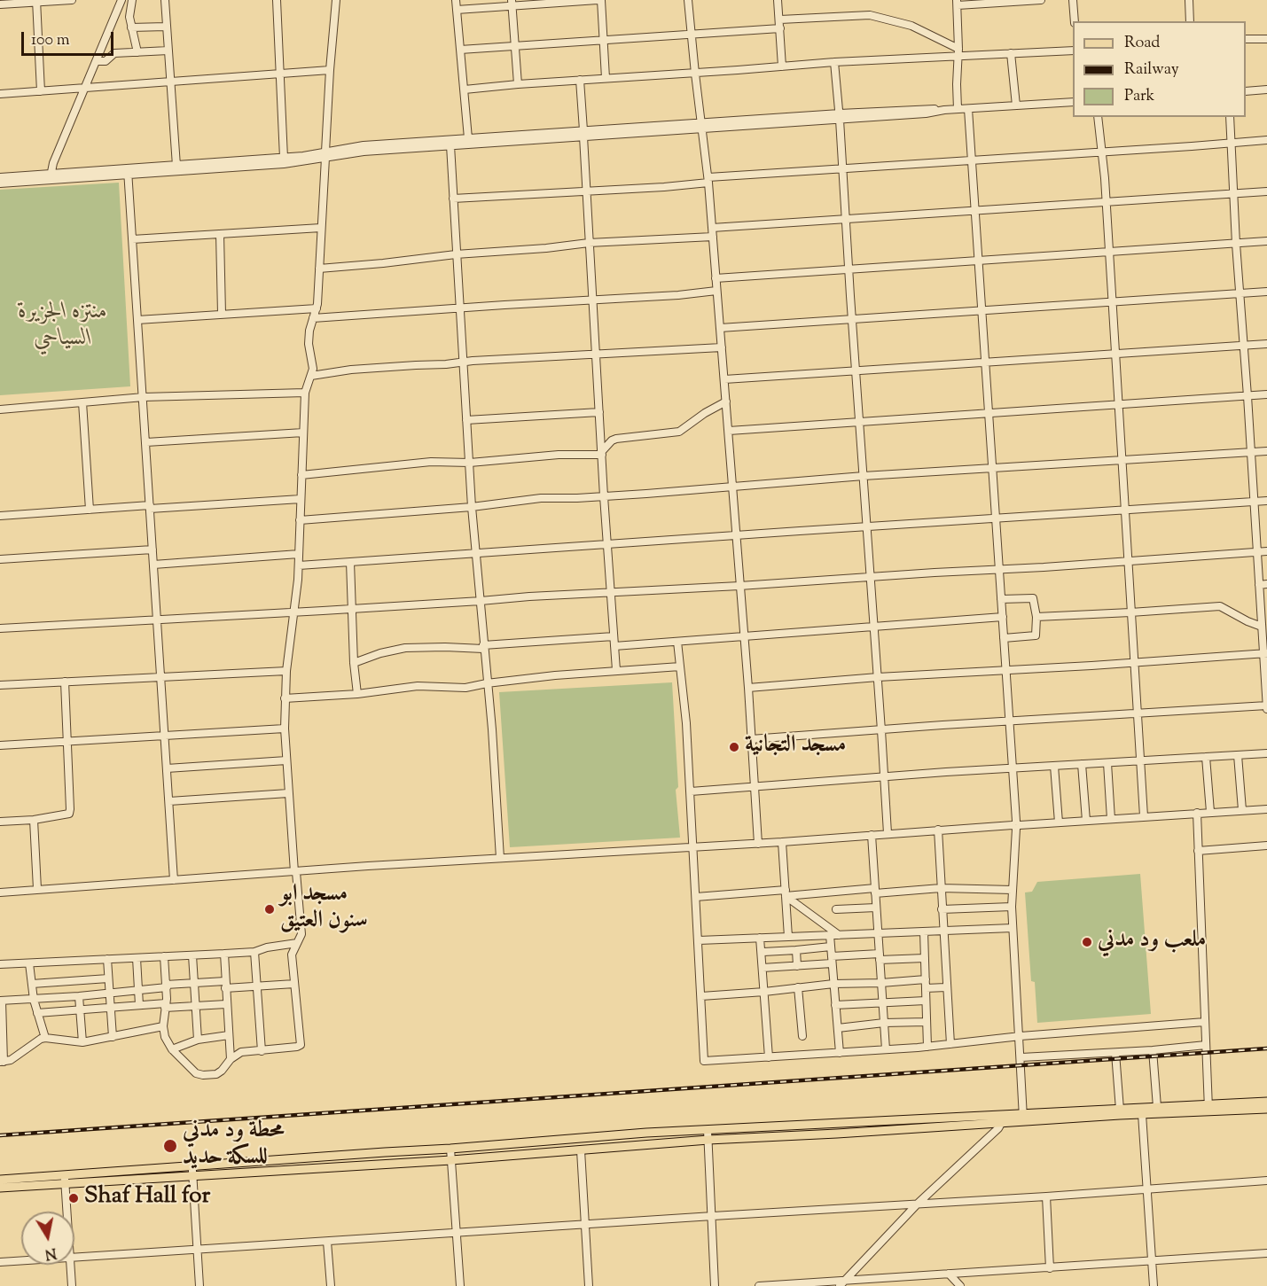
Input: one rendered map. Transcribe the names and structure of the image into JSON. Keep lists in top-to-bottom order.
{
  "parks": ["منتزه الجزيرة السياحي"],
  "places": [
    "مسجد التجانية",
    "مسجد ابو سنون العتيق",
    "ملعب ود مدني",
    "محطة ود مدني للسكة حديد",
    "Shaf Hall for"
  ],
  "legend": ["Road", "Railway", "Park"],
  "scale_bar": "100 m",
  "north": "bottom"
}
